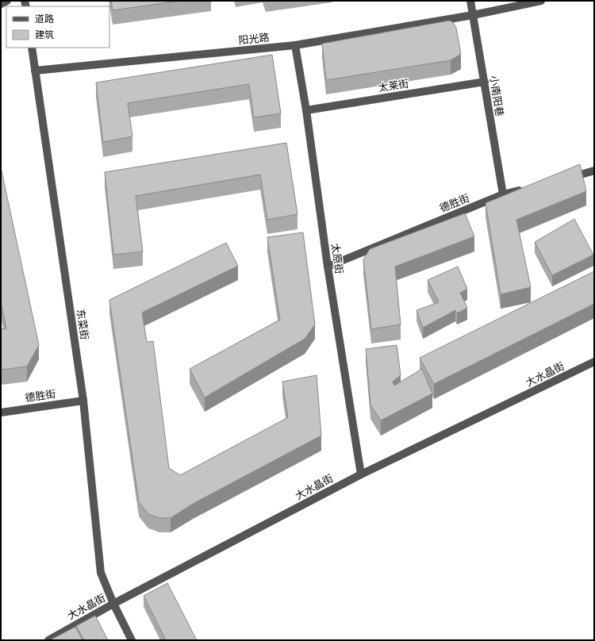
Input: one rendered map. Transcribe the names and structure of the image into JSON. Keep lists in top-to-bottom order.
{
  "streets": {
    "street": [
      "阳光路",
      "太莱街",
      "小南阳巷",
      "德胜街",
      "太原街",
      "东菜街",
      "大水晶街"
    ]
  },
  "crossings": [
    ["阳光路", "小南阳巷"],
    ["阳光路", "太原街"],
    ["阳光路", "东菜街"],
    ["太莱街", "小南阳巷"],
    ["太莱街", "太原街"],
    ["小南阳巷", "德胜街"],
    ["德胜街", "太原街"],
    ["德胜街", "东菜街"],
    ["太原街", "大水晶街"],
    ["东菜街", "大水晶街"]
  ],
  "legend": ["道路", "建筑"]
}
